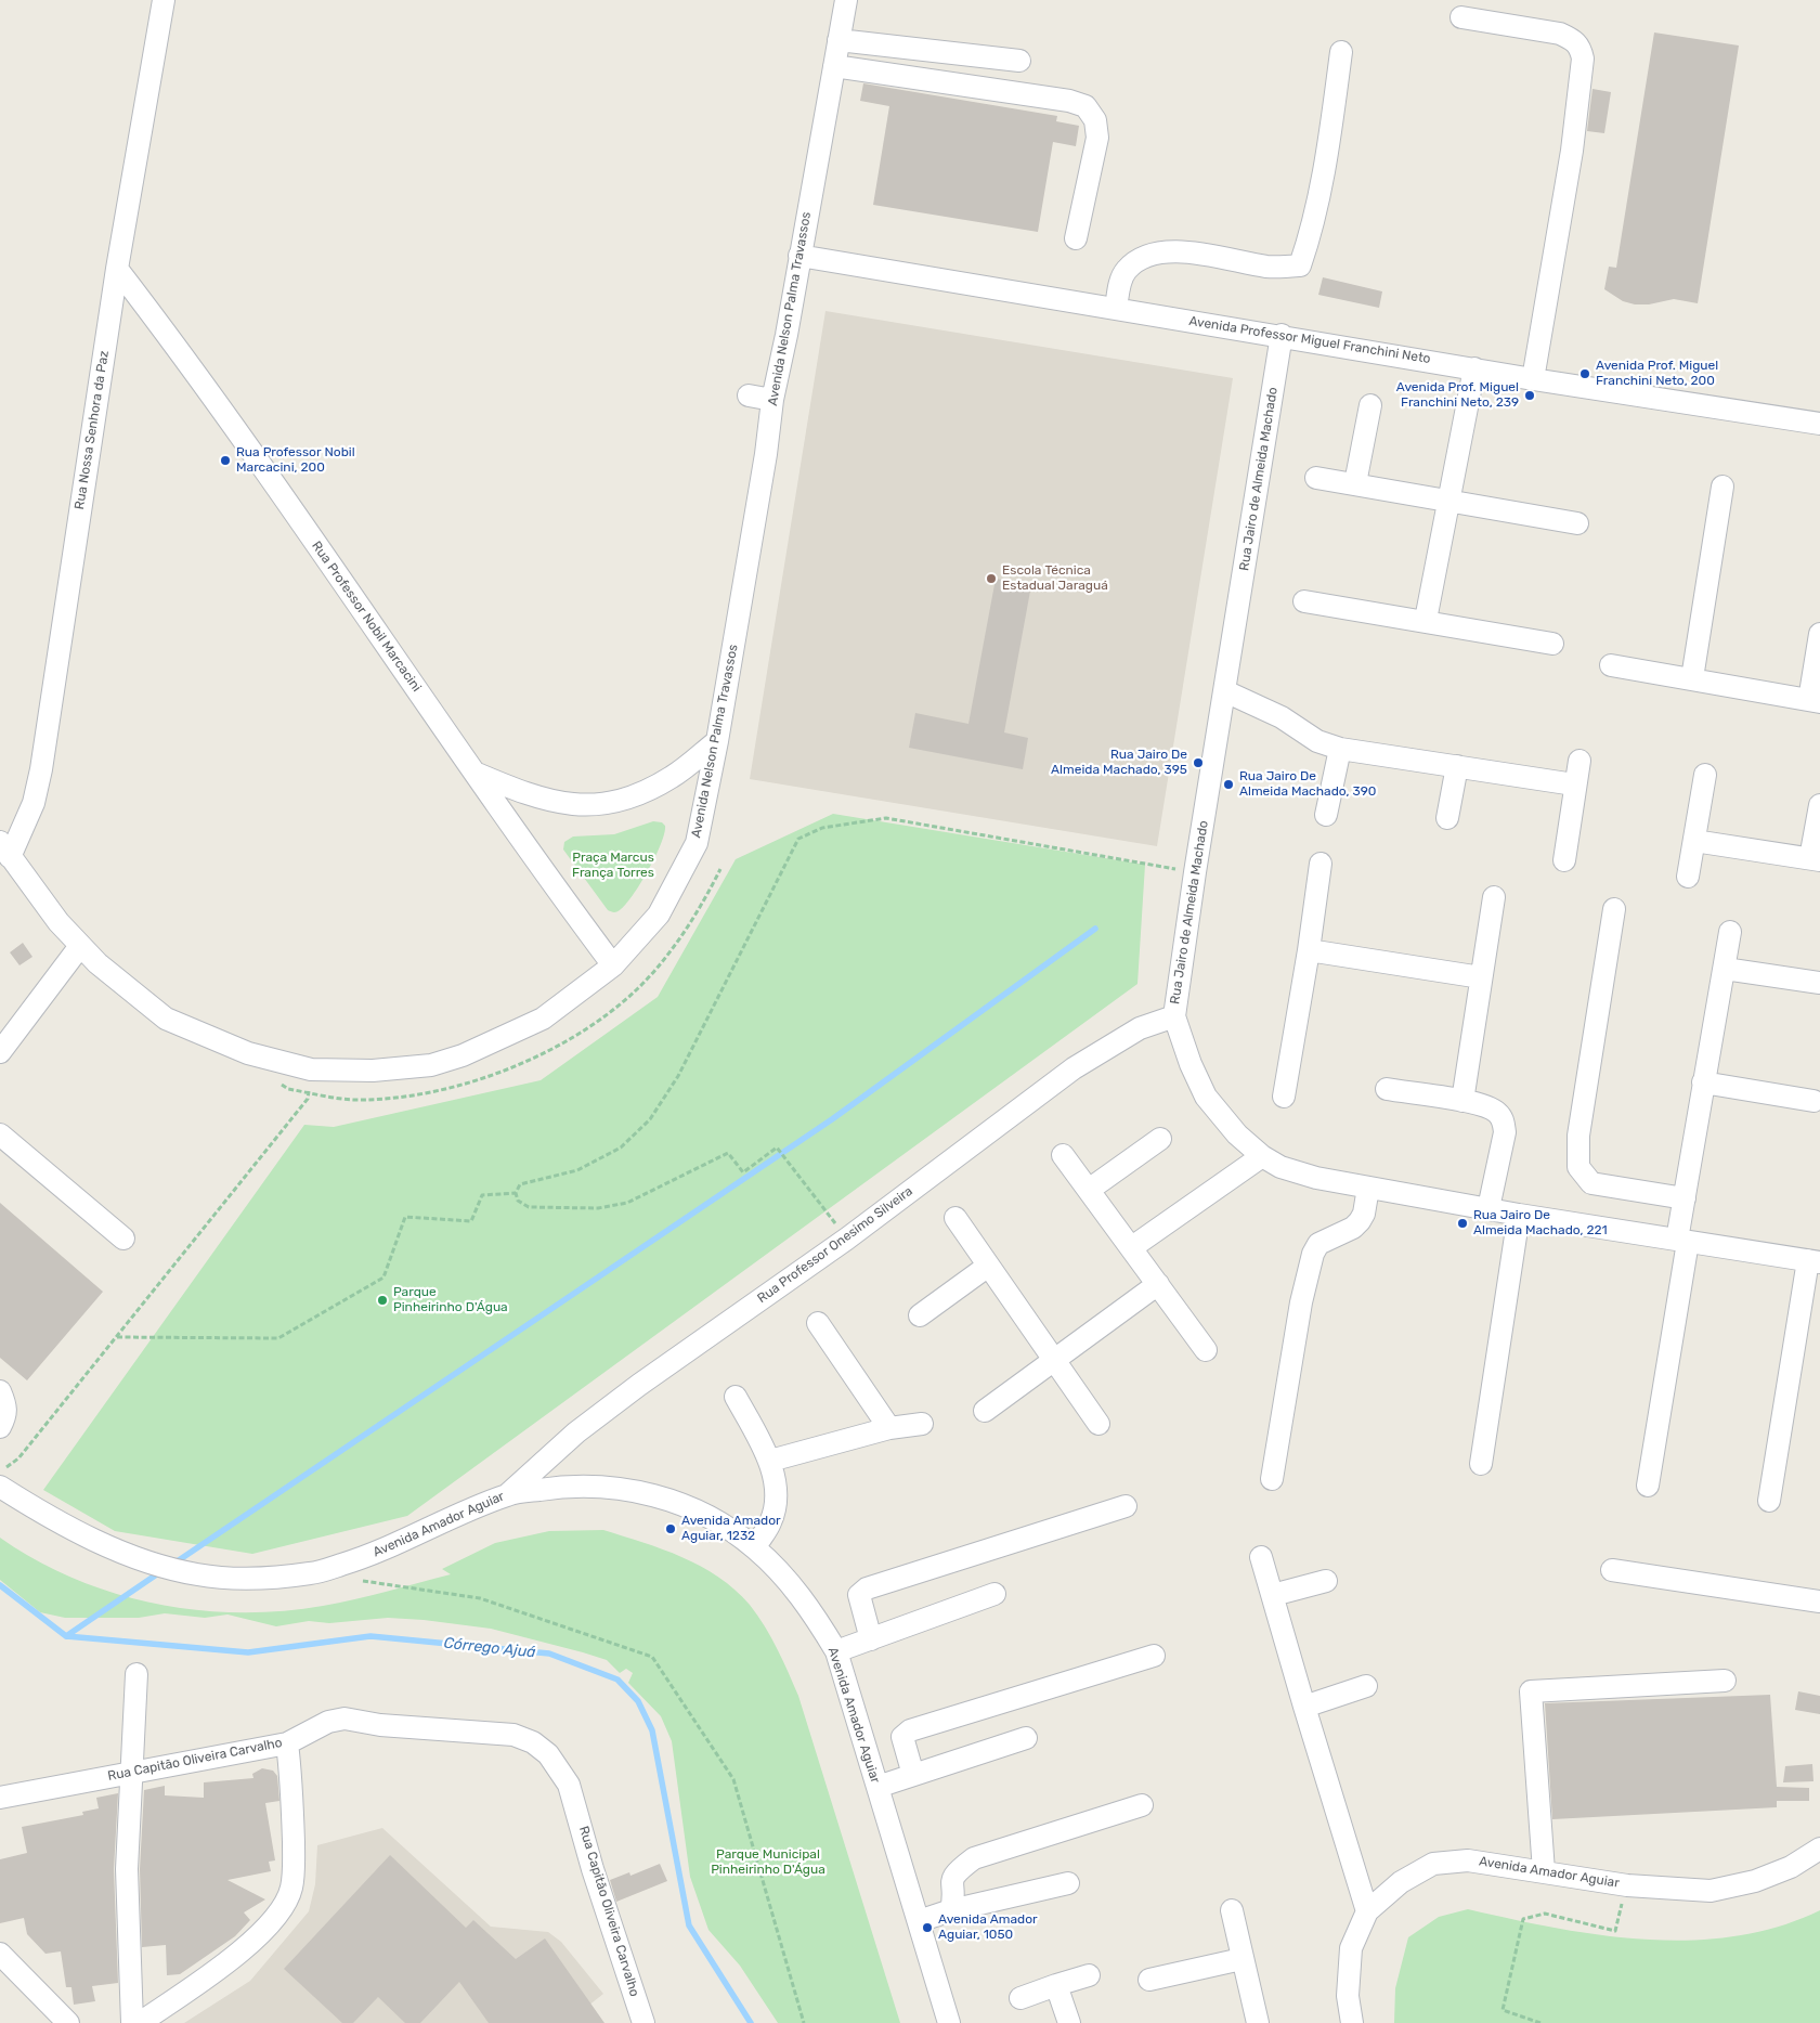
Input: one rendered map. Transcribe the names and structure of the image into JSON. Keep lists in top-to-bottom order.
{
  "streets": {
    "street": [
      "Avenida Nelson Palma Travassos",
      "Avenida Professor Miguel Franchini Neto",
      "Rua Nossa Senhora da Paz",
      "Rua Jairo de Almeida Machado",
      "Rua Professor Nobil Marcacini",
      "Rua Professor Onesimo Silveira",
      "Avenida Amador Aguiar",
      "Rua Capitão Oliveira Carvalho"
    ]
  },
  "crossings": [
    ["Avenida Nelson Palma Travassos", "Avenida Professor Miguel Franchini Neto"],
    ["Avenida Nelson Palma Travassos", "Rua Nossa Senhora da Paz"],
    ["Avenida Nelson Palma Travassos", "Rua Professor Nobil Marcacini"],
    ["Avenida Professor Miguel Franchini Neto", "Rua Jairo de Almeida Machado"],
    ["Rua Nossa Senhora da Paz", "Rua Professor Nobil Marcacini"],
    ["Rua Jairo de Almeida Machado", "Rua Professor Onesimo Silveira"],
    ["Rua Professor Onesimo Silveira", "Avenida Amador Aguiar"]
  ],
  "water": ["Córrego Ajuá"],
  "parks": ["Praça Marcus França Torres", "Parque Municipal Pinheirinho D'Água"],
  "places": [
    "Avenida Prof. Miguel Franchini Neto, 200",
    "Avenida Prof. Miguel Franchini Neto, 239",
    "Rua Professor Nobil Marcacini, 200",
    "Escola Técnica Estadual Jaraguá",
    "Rua Jairo De Almeida Machado, 395",
    "Rua Jairo De Almeida Machado, 390",
    "Rua Jairo De Almeida Machado, 221",
    "Parque Pinheirinho D'Água",
    "Avenida Amador Aguiar, 1232",
    "Avenida Amador Aguiar, 1050"
  ]
}
